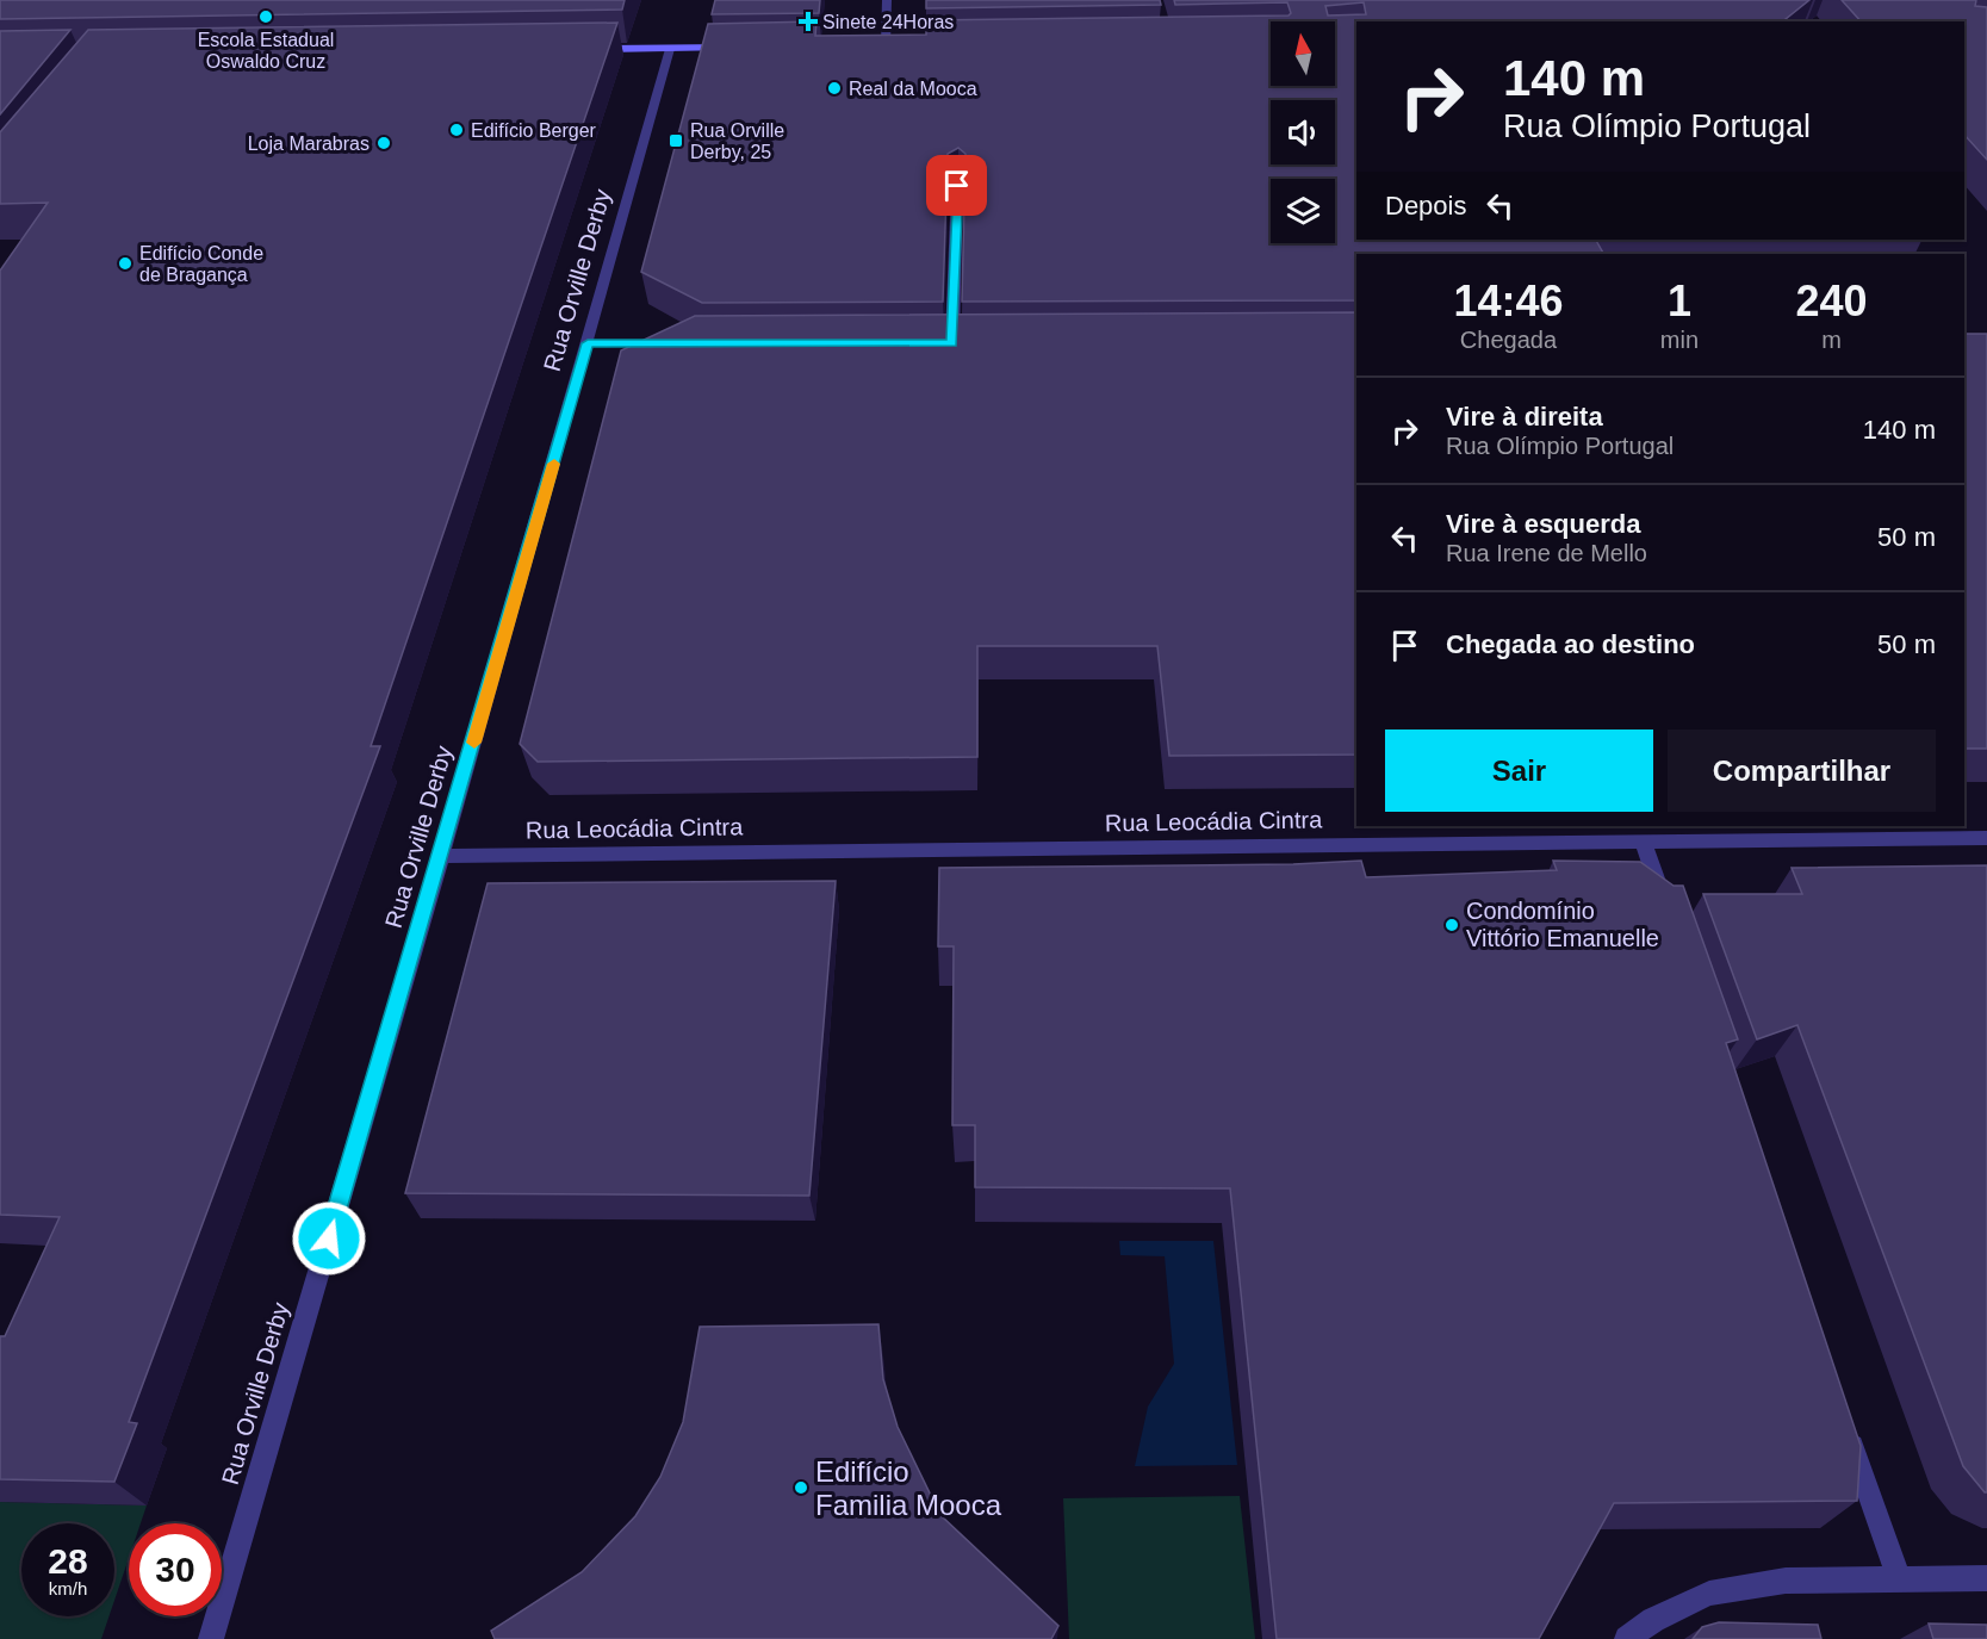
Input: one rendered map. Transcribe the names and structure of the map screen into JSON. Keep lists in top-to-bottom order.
{
  "streets": {
    "street": ["Rua Orville Derby", "Rua Leocádia Cintra"]
  },
  "crossings": [
    ["Rua Orville Derby", "Rua Leocádia Cintra"]
  ],
  "places": {
    "other": [
      "Escola Estadual Oswaldo Cruz",
      "Real da Mooca",
      "Edifício Berger",
      "Loja Marabras",
      "Edifício Conde de Bragança",
      "Condomínio Vittório Emanuelle",
      "Edifício Familia Mooca"
    ],
    "health": ["Sinete 24Horas"],
    "transit": ["Rua Orville Derby, 25"]
  },
  "north": "top",
  "page": {
    "turn": ["140 m", "Rua Olímpio Portugal"],
    "then": "Depois",
    "eta": [
      "14:46",
      "Chegada",
      "1",
      "min",
      "240",
      "m"
    ],
    "list": [
      {
        "name": "Vire à direita",
        "note": "Rua Olímpio Portugal",
        "value": "140 m"
      },
      {
        "name": "Vire à esquerda",
        "note": "Rua Irene de Mello",
        "value": "50 m"
      },
      {
        "name": "Chegada ao destino",
        "value": "50 m"
      }
    ],
    "buttons": ["Sair", "Compartilhar"],
    "speed": "28 km/h",
    "limit": "30"
  }
}
